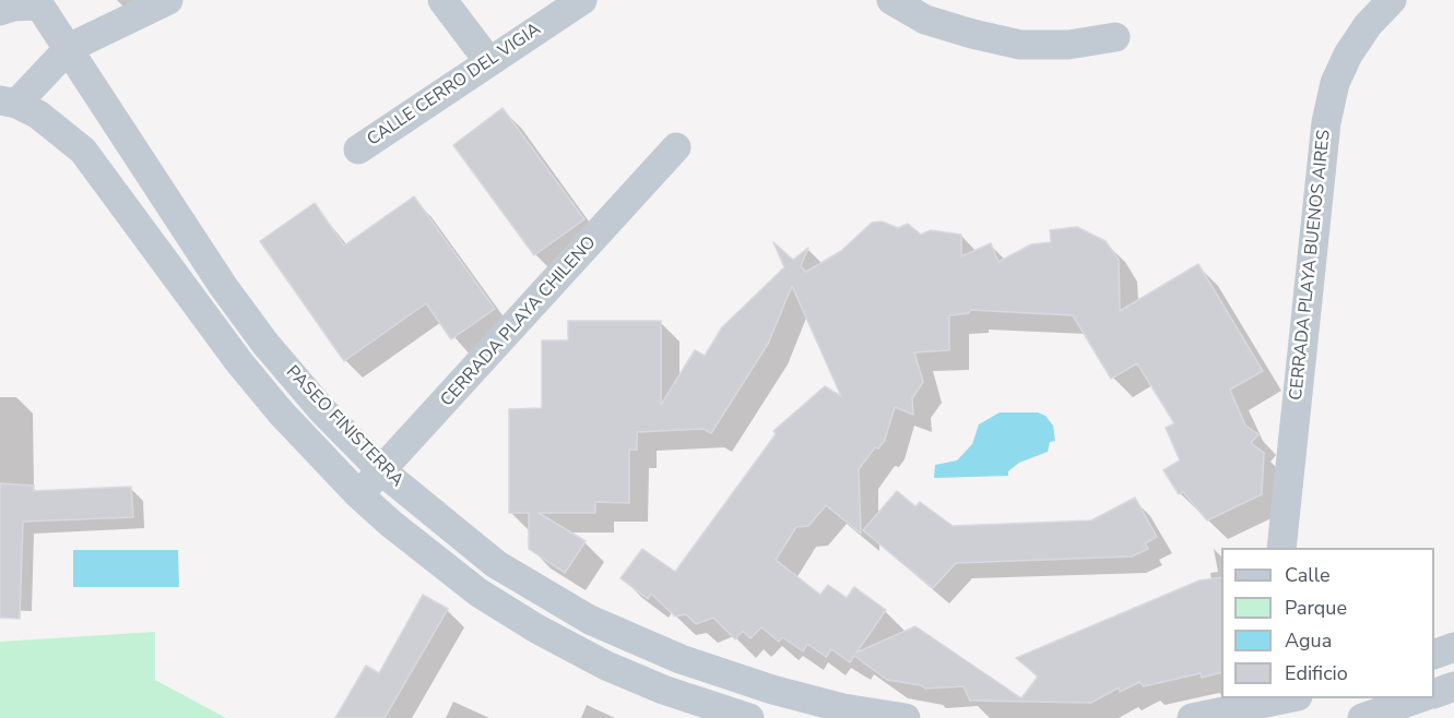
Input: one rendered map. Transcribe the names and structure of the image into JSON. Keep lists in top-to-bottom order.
{
  "streets": {
    "street": [
      "CALLE CERRO DEL VIGIA",
      "CERRADA PLAYA BUENOS AIRES",
      "CERRADA PLAYA CHILENO",
      "PASEO FINISTERRA"
    ]
  },
  "crossings": [
    ["CERRADA PLAYA CHILENO", "PASEO FINISTERRA"]
  ],
  "legend": [
    "Calle",
    "Parque",
    "Agua",
    "Edificio"
  ]
}
